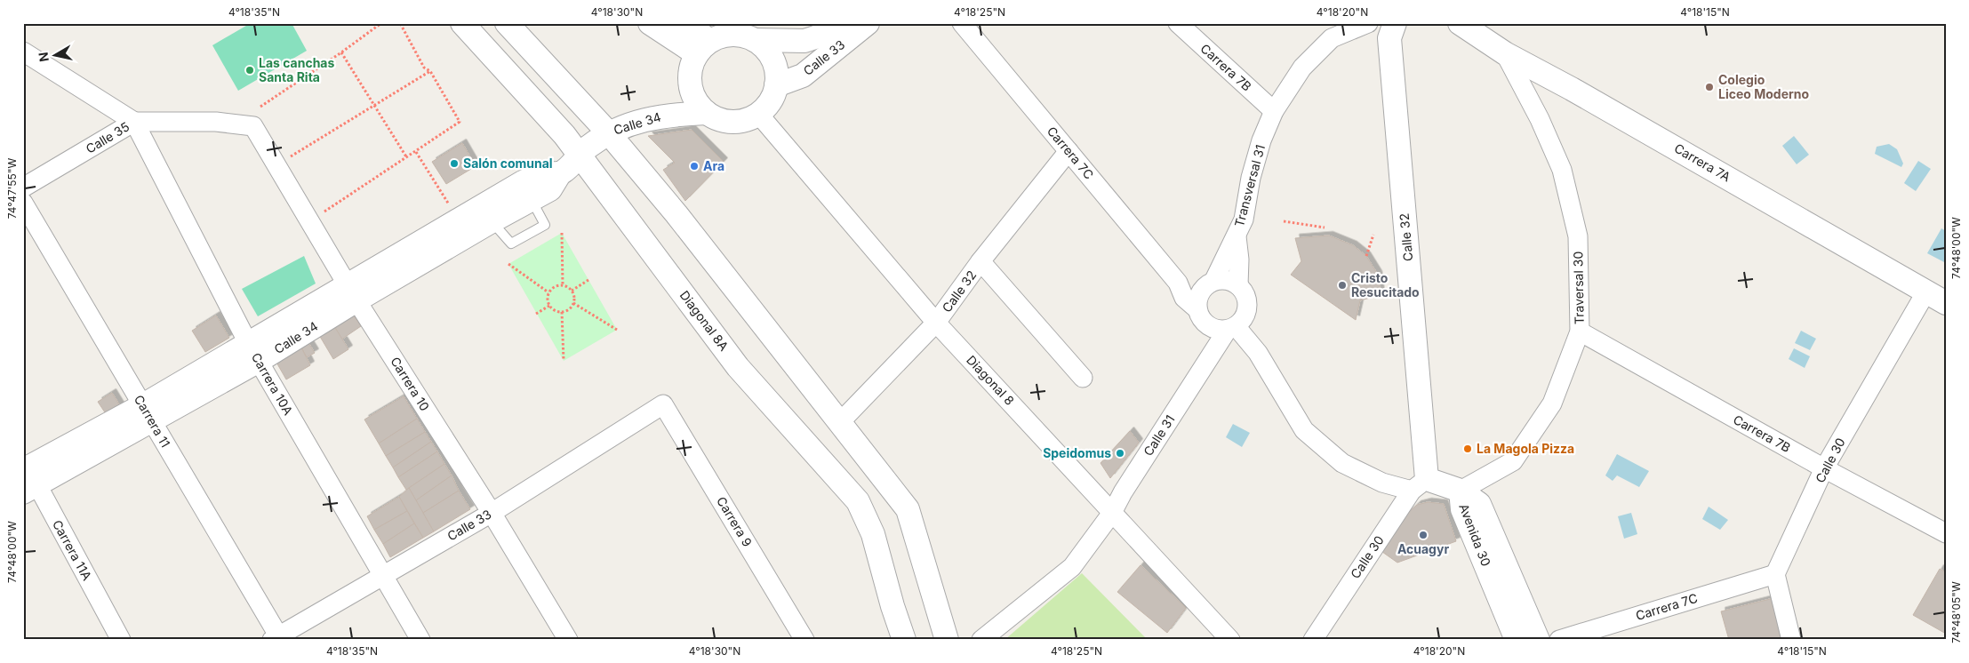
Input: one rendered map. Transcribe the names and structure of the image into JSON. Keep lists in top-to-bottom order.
{
  "streets": {
    "street": [
      "Calle 33",
      "Carrera 7B",
      "Calle 34",
      "Calle 35",
      "Carrera 7C",
      "Carrera 7A",
      "Transversal 31",
      "Calle 32",
      "Traversal 30",
      "Diagonal 8A",
      "Diagonal 8",
      "Carrera 10A",
      "Carrera 10",
      "Carrera 11",
      "Calle 31",
      "Calle 30",
      "Carrera 9",
      "Avenida 30",
      "Carrera 11A"
    ]
  },
  "crossings": [
    ["Calle 33", "Calle 34"],
    ["Calle 33", "Diagonal 8"],
    ["Calle 33", "Carrera 10A"],
    ["Calle 33", "Carrera 10"],
    ["Calle 33", "Carrera 11"],
    ["Calle 33", "Carrera 9"],
    ["Carrera 7B", "Transversal 31"],
    ["Carrera 7B", "Traversal 30"],
    ["Carrera 7B", "Calle 30"],
    ["Calle 34", "Diagonal 8A"],
    ["Calle 34", "Diagonal 8"],
    ["Calle 34", "Carrera 10A"],
    ["Calle 34", "Carrera 10"],
    ["Calle 34", "Carrera 11"],
    ["Calle 34", "Carrera 11A"],
    ["Calle 35", "Carrera 10A"],
    ["Calle 35", "Carrera 10"],
    ["Carrera 7C", "Transversal 31"],
    ["Carrera 7C", "Calle 32"],
    ["Carrera 7C", "Calle 31"],
    ["Carrera 7C", "Calle 30"],
    ["Carrera 7A", "Traversal 30"],
    ["Carrera 7A", "Calle 30"],
    ["Transversal 31", "Calle 31"],
    ["Calle 32", "Diagonal 8"],
    ["Calle 32", "Calle 30"],
    ["Traversal 30", "Avenida 30"],
    ["Diagonal 8", "Calle 31"]
  ],
  "places": [
    "Las canchas Santa Rita",
    "Colegio Liceo Moderno",
    "Salón comunal",
    "Ara",
    "Cristo Resucitado",
    "La Magola Pizza",
    "Speidomus",
    "Acuagyr"
  ],
  "north": "left",
  "coordinates": [
    "4°18'35\"N",
    "4°18'30\"N",
    "4°18'25\"N",
    "4°18'20\"N",
    "4°18'15\"N",
    "74°47'55\"W",
    "74°48'00\"W",
    "74°48'05\"W"
  ]
}
